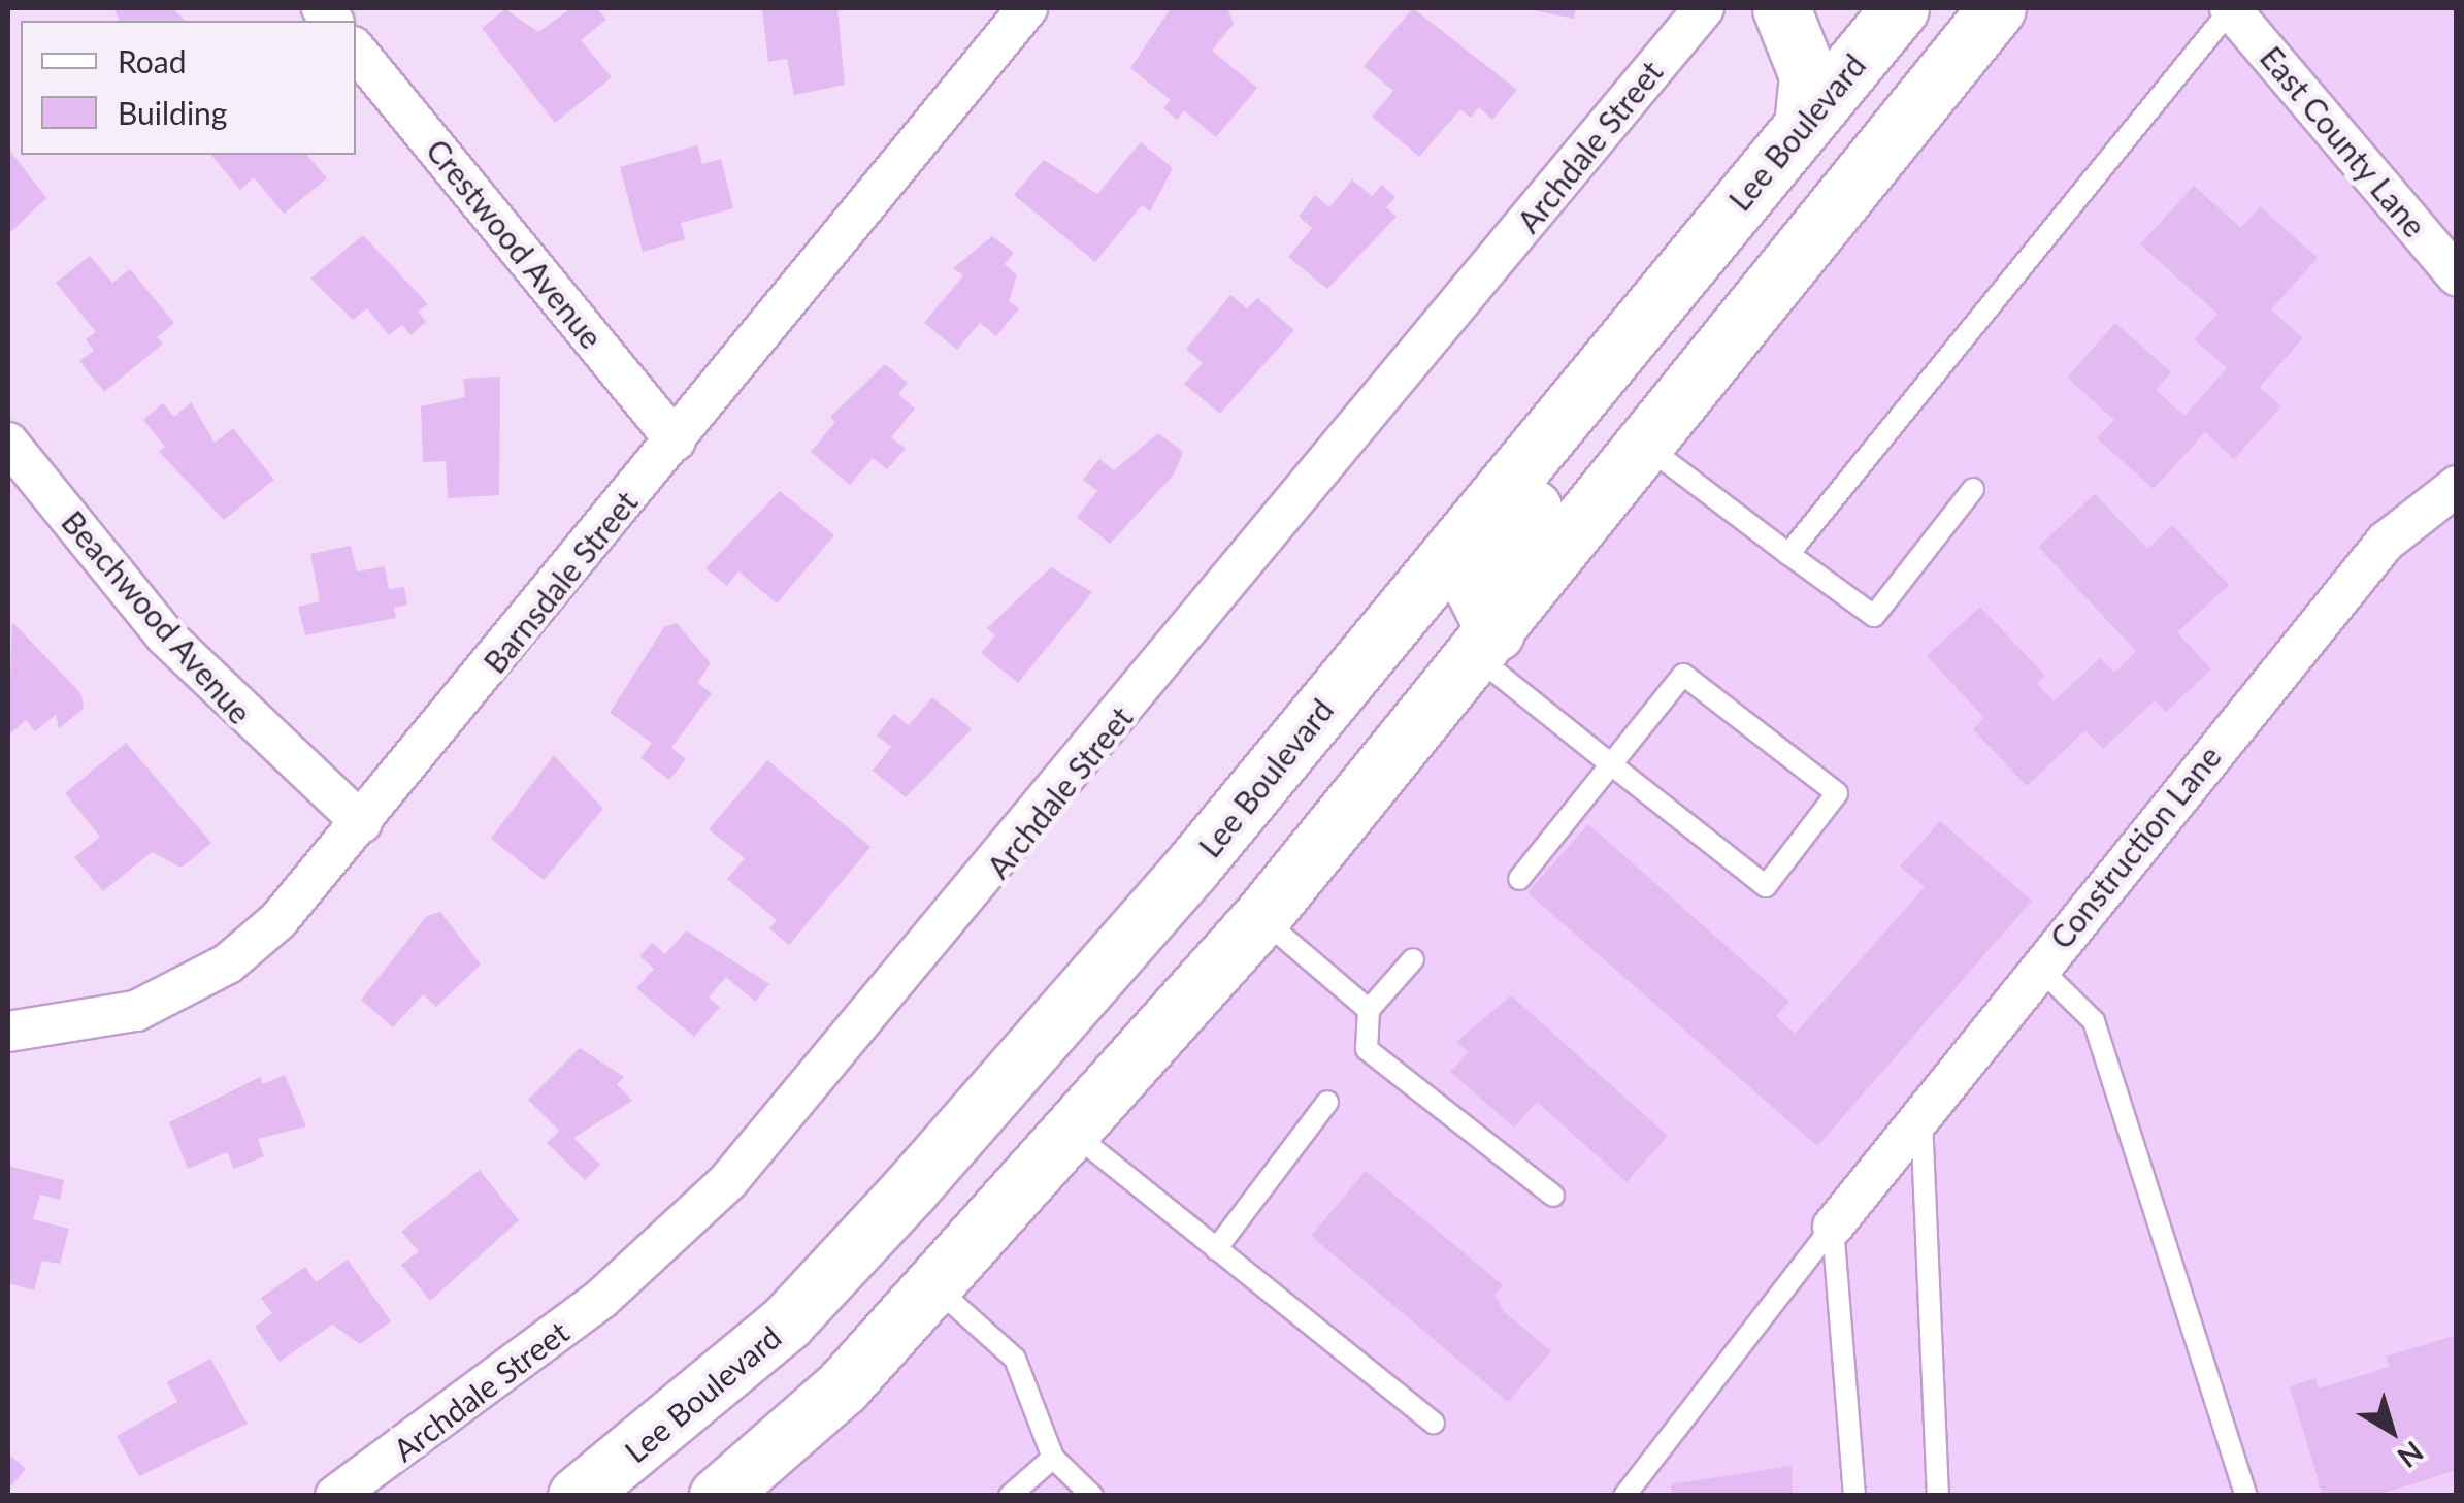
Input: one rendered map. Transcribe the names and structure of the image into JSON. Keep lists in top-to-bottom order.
{
  "streets": {
    "main road": ["Lee Boulevard"],
    "street": [
      "East County Lane",
      "Archdale Street",
      "Crestwood Avenue",
      "Barnsdale Street",
      "Beachwood Avenue",
      "Construction Lane"
    ]
  },
  "crossings": [
    ["Crestwood Avenue", "Barnsdale Street"],
    ["Barnsdale Street", "Beachwood Avenue"]
  ],
  "legend": ["Road", "Building"],
  "north": "bottom right"
}
